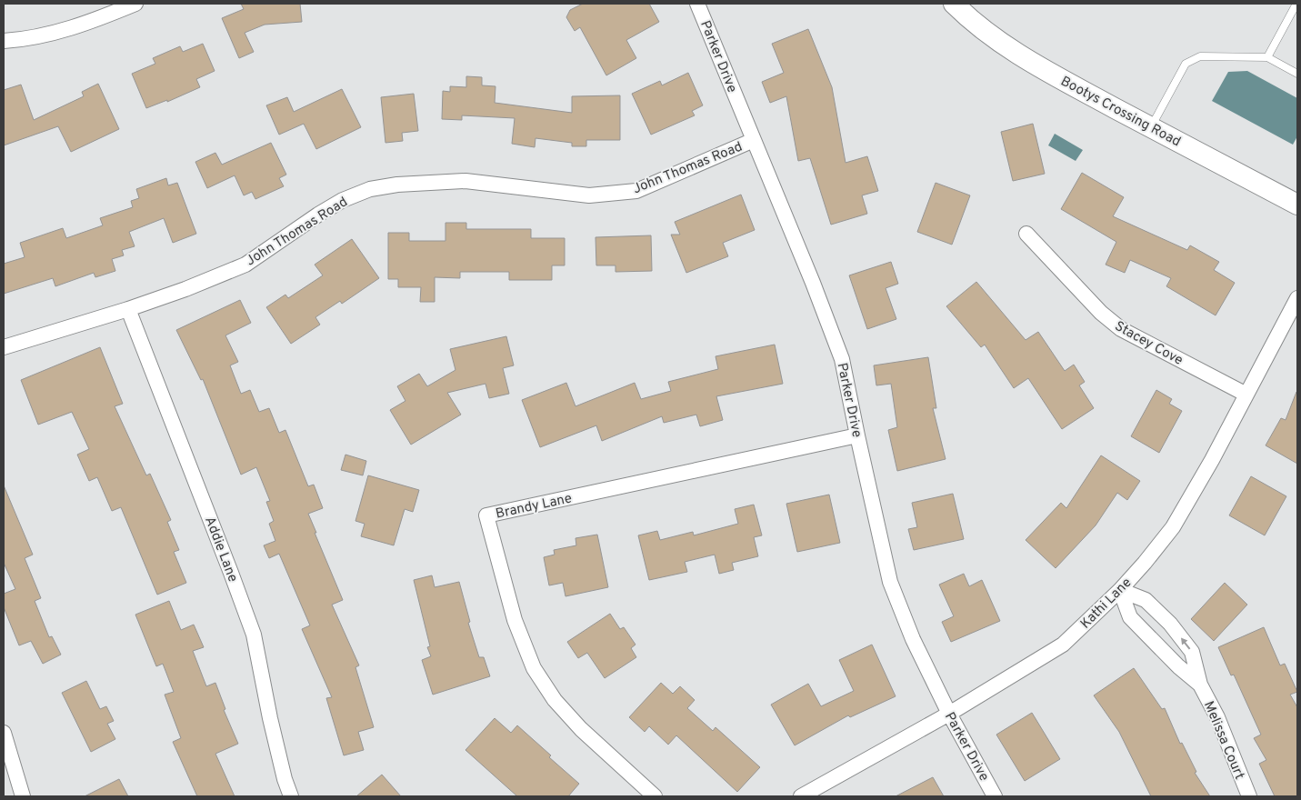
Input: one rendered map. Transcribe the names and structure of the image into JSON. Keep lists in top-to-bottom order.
{
  "streets": {
    "street": [
      "Parker Drive",
      "Bootys Crossing Road",
      "John Thomas Road",
      "Stacey Cove",
      "Brandy Lane",
      "Addie Lane",
      "Kathi Lane",
      "Melissa Court"
    ]
  },
  "crossings": [
    ["Parker Drive", "John Thomas Road"],
    ["Parker Drive", "Brandy Lane"],
    ["Parker Drive", "Kathi Lane"],
    ["John Thomas Road", "Addie Lane"],
    ["Stacey Cove", "Kathi Lane"],
    ["Kathi Lane", "Melissa Court"]
  ]
}
